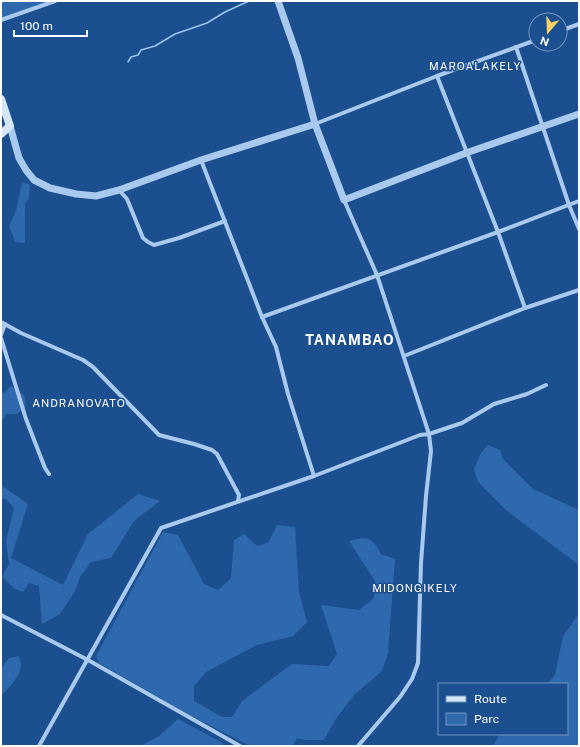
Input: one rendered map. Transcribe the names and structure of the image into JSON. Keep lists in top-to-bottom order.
{
  "districts": [
    "MAROALAKELY",
    "TANAMBAO",
    "ANDRANOVATO",
    "MIDONGIKELY"
  ],
  "legend": ["Route", "Parc"],
  "scale_bar": "100 m",
  "north": "bottom"
}
